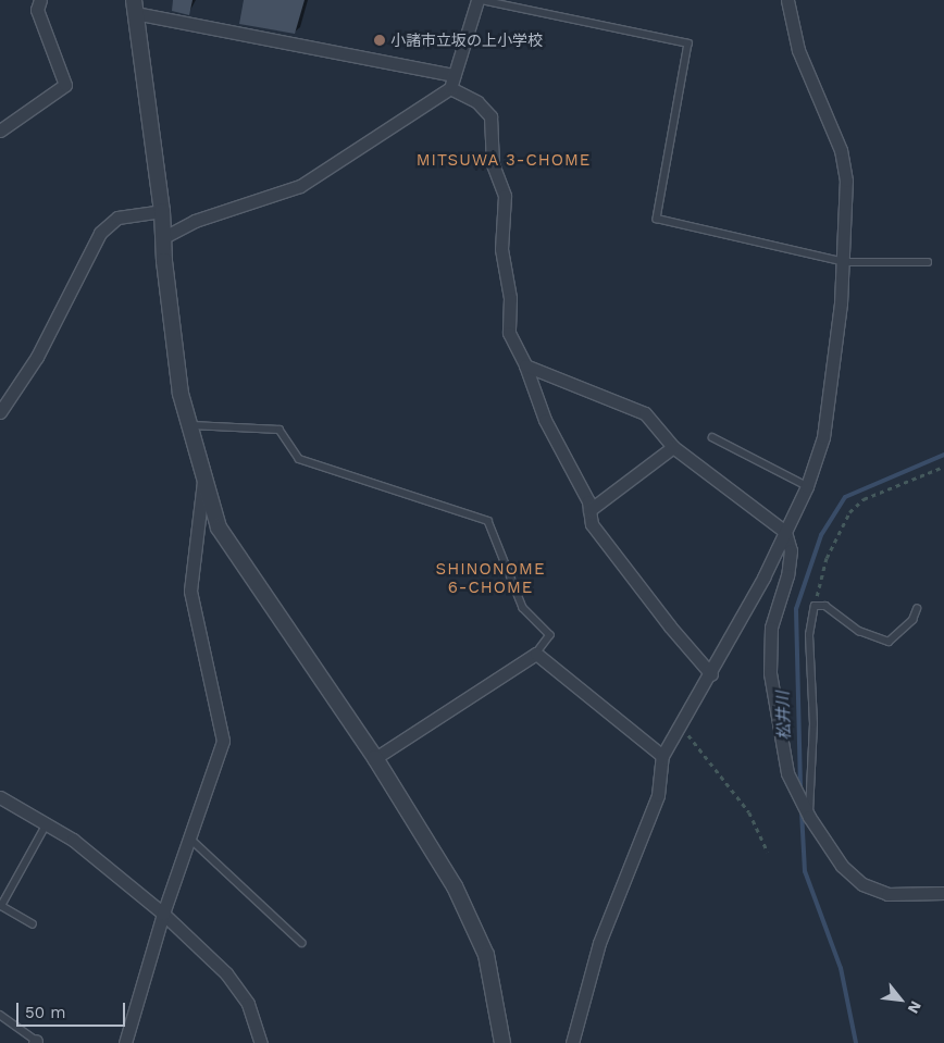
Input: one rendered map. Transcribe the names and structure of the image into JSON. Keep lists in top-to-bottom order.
{
  "districts": ["MITSUWA 3-CHOME", "SHINONOME 6-CHOME"],
  "water": ["松井川"],
  "places": ["小諸市立坂の上小学校"],
  "scale_bar": "50 m",
  "north": "bottom right"
}
